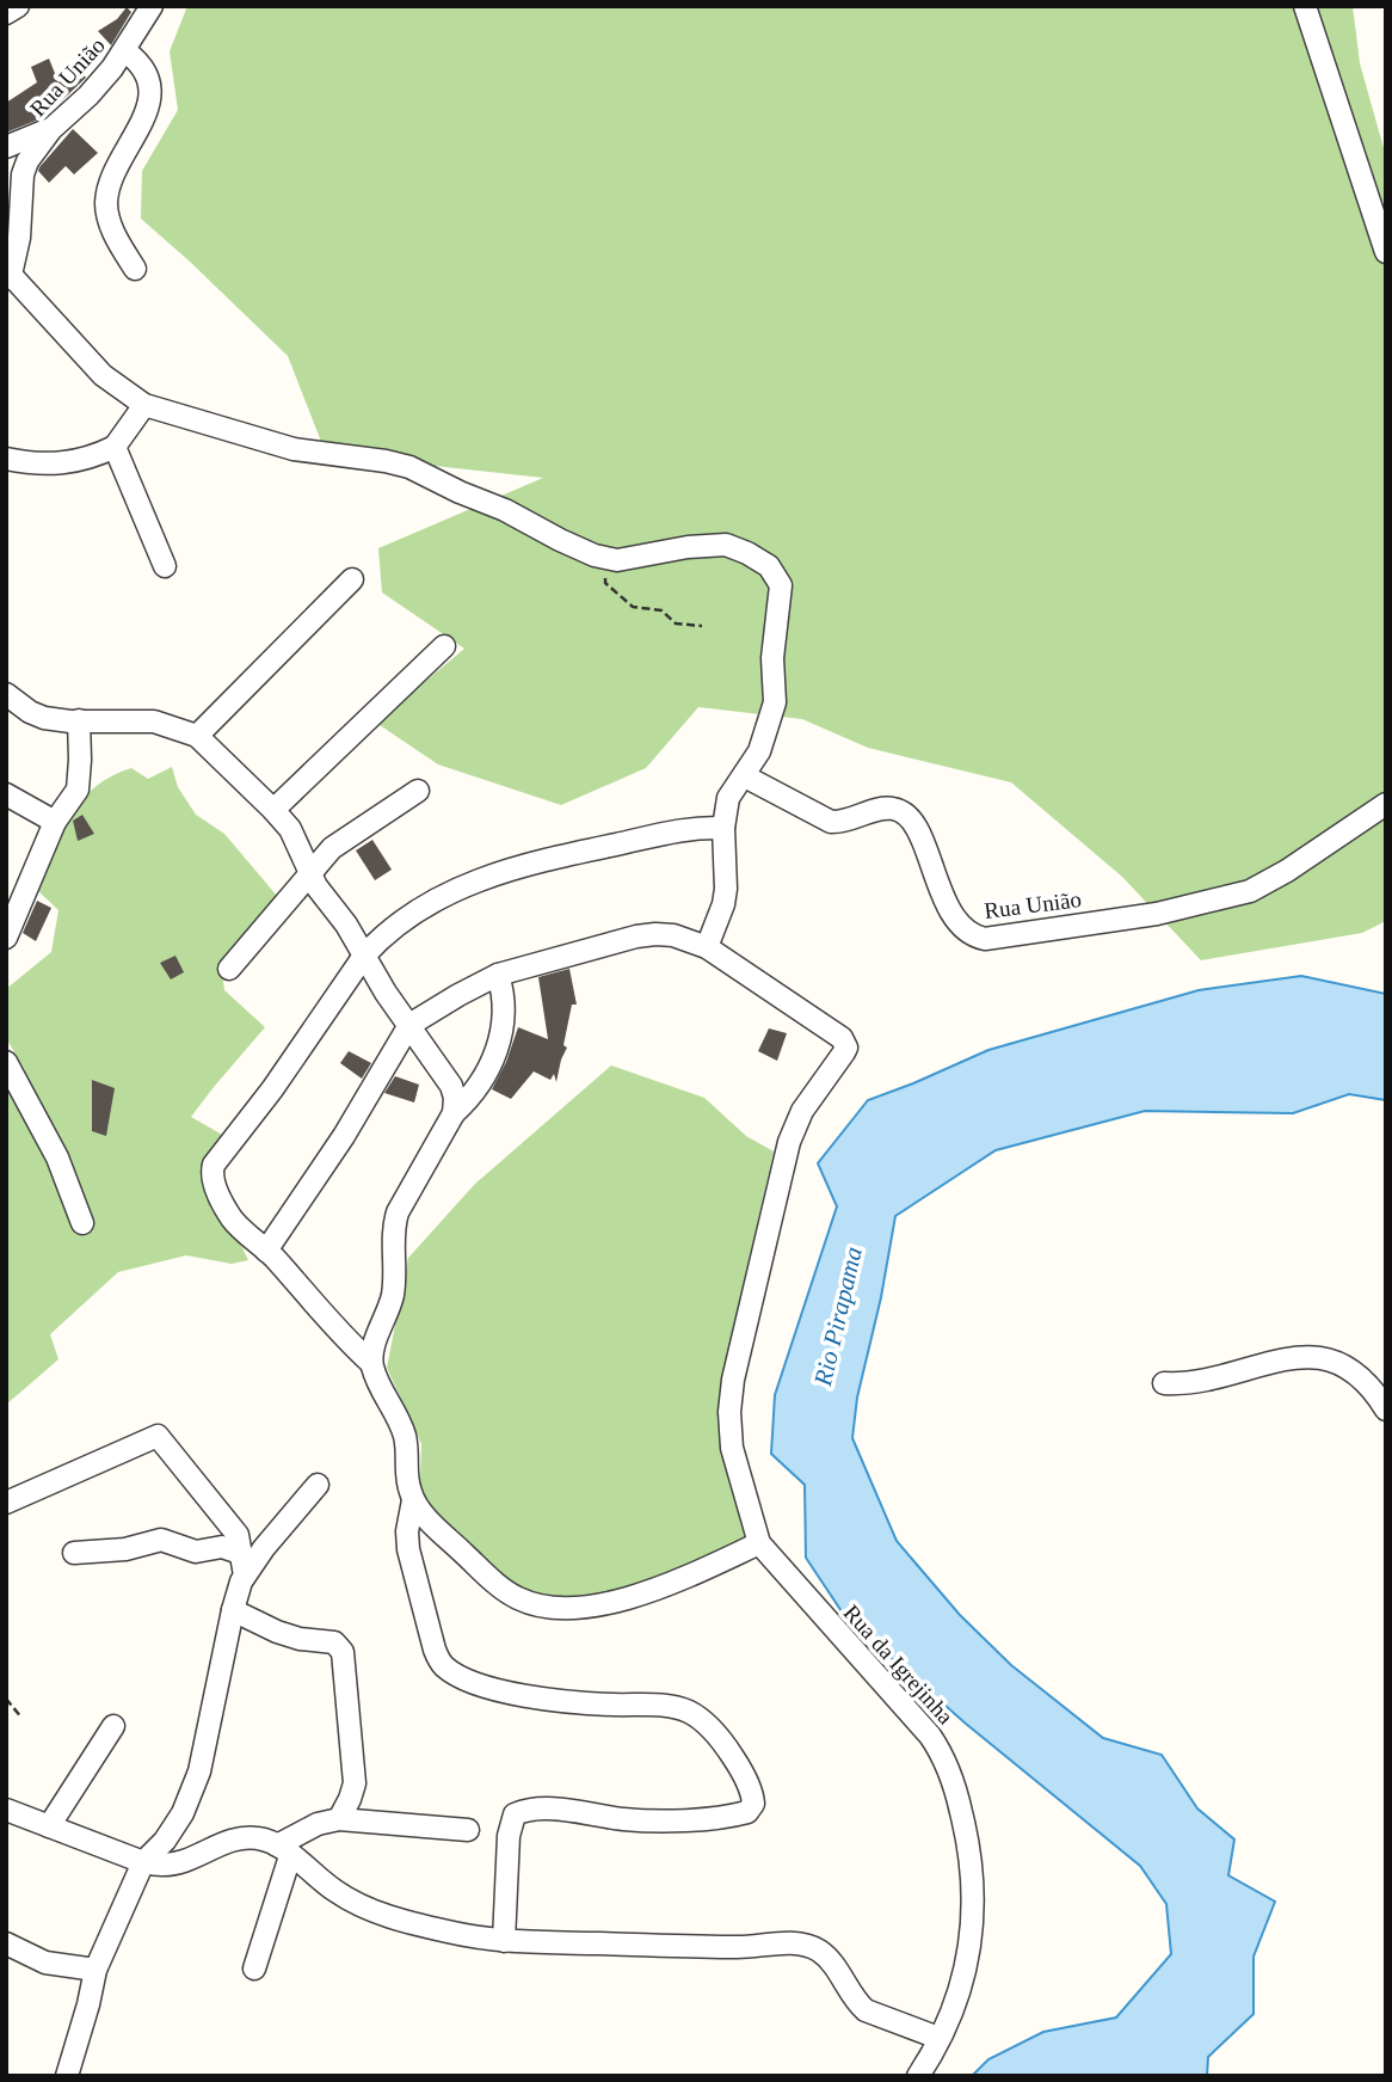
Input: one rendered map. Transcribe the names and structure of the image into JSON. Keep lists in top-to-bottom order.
{
  "streets": {
    "street": ["Rua União", "Rua da Igrejinha"]
  },
  "water": ["Rio Pirapama"]
}
